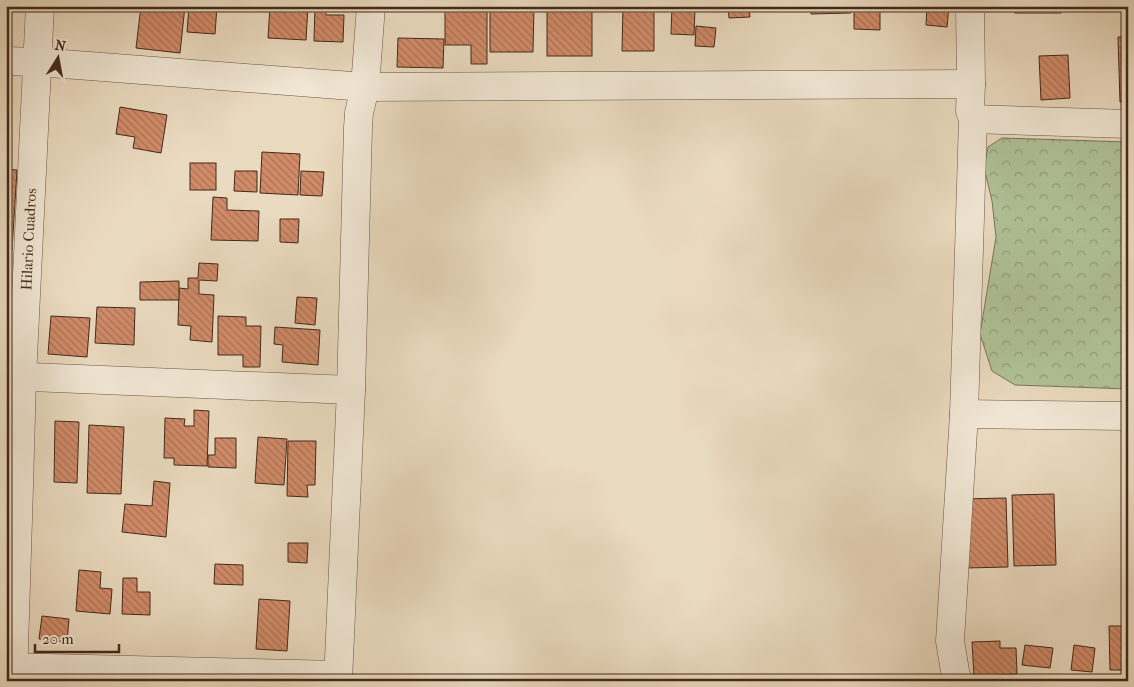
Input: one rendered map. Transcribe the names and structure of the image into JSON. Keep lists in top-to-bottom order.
{
  "streets": {
    "street": ["Hilario Cuadros"]
  },
  "scale_bar": "20 m",
  "north": "top"
}
